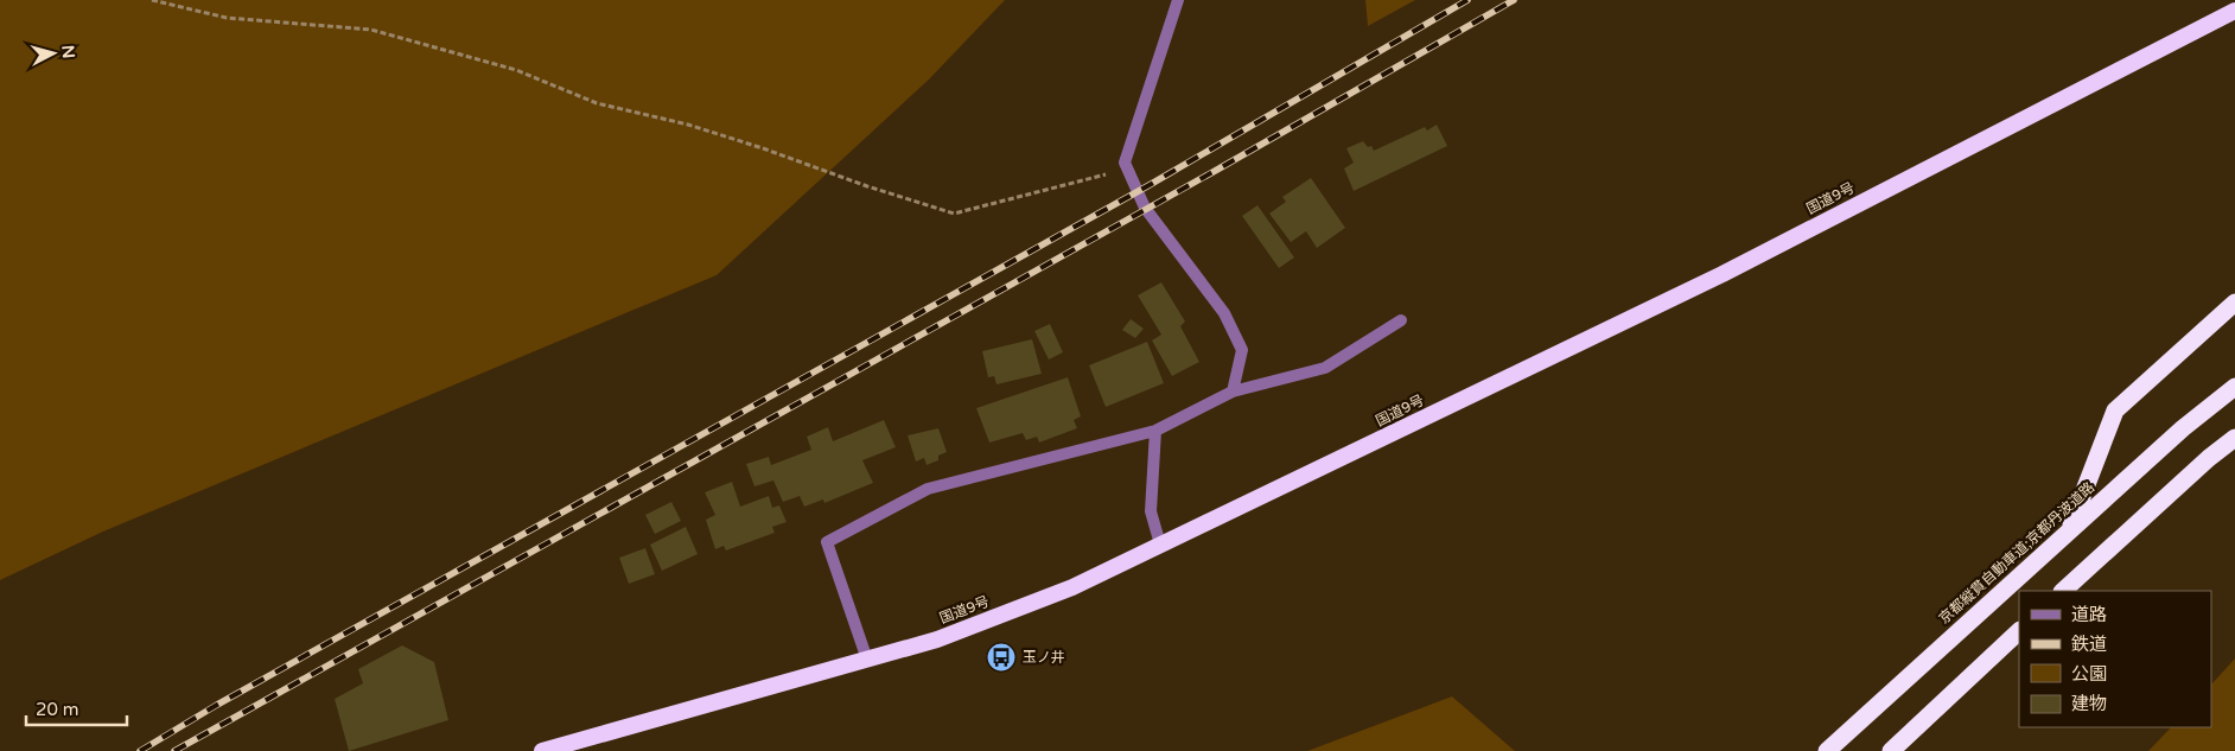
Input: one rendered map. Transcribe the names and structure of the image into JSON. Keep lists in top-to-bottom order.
{
  "streets": {
    "highway": ["国道9号", "京都縦貫自動車道;京都丹波道路"]
  },
  "places": {
    "bus stop": ["玉ノ井"]
  },
  "legend": [
    "道路",
    "鉄道",
    "公園",
    "建物"
  ],
  "scale_bar": "20 m",
  "north": "right"
}
